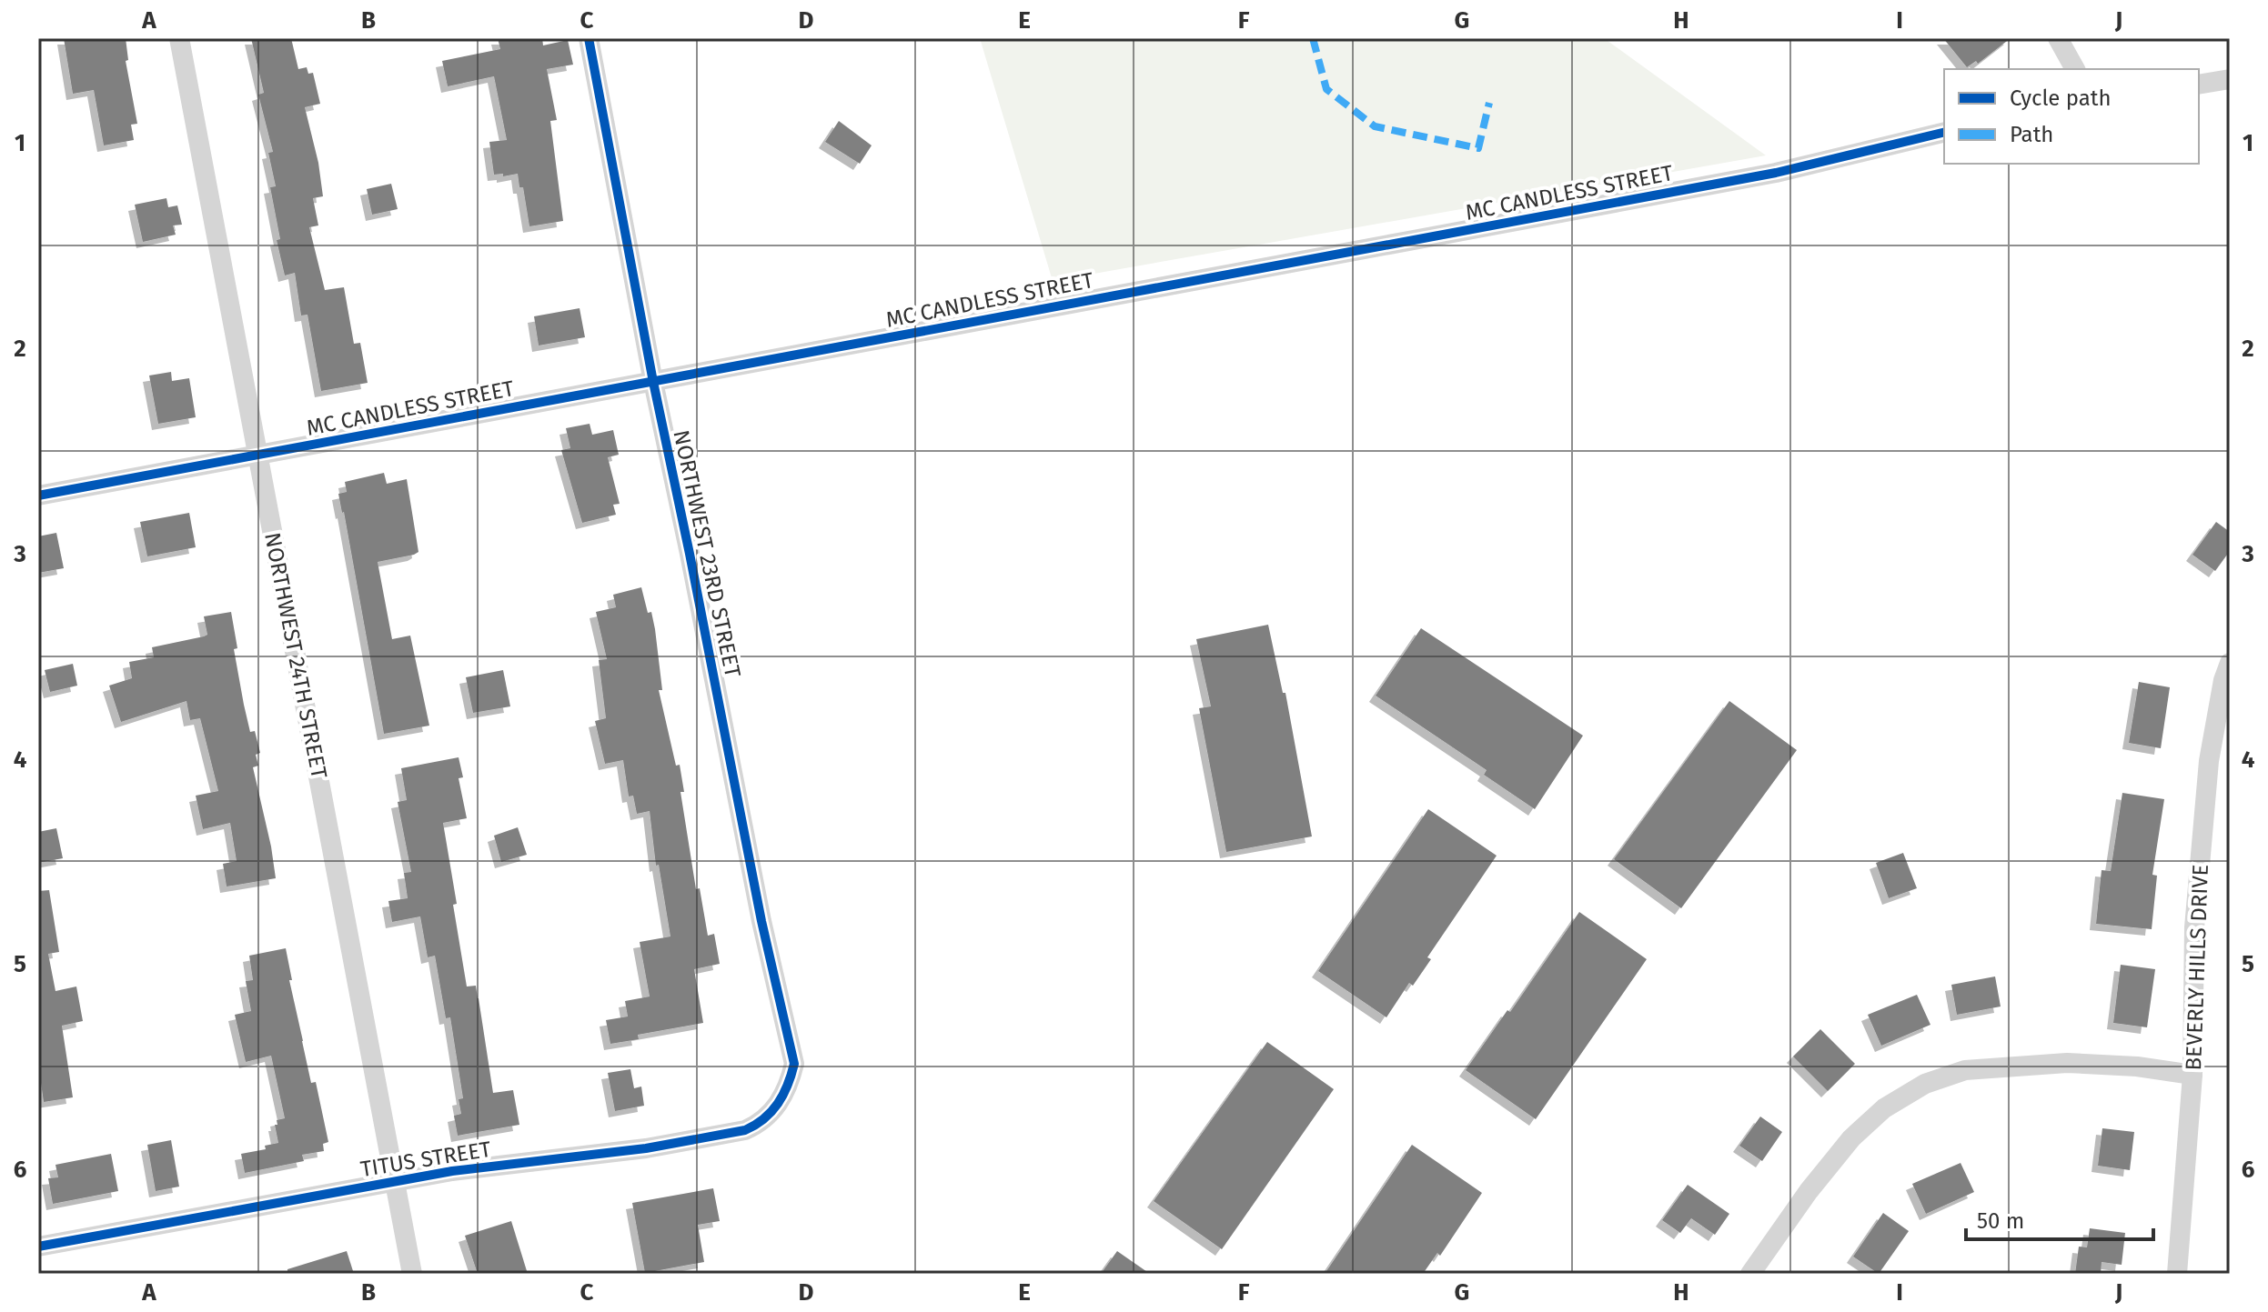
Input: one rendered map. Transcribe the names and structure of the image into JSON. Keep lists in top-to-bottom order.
{
  "streets": {
    "street": [
      "MC CANDLESS STREET",
      "NORTHWEST 23RD STREET",
      "NORTHWEST 24TH STREET",
      "BEVERLY HILLS DRIVE",
      "TITUS STREET"
    ]
  },
  "crossings": [
    ["MC CANDLESS STREET", "NORTHWEST 23RD STREET"],
    ["MC CANDLESS STREET", "NORTHWEST 24TH STREET"],
    ["NORTHWEST 23RD STREET", "TITUS STREET"],
    ["NORTHWEST 24TH STREET", "TITUS STREET"]
  ],
  "legend": ["Cycle path", "Path"],
  "scale_bar": "50 m",
  "grid": {
    "columns": [
      "A",
      "B",
      "C",
      "D",
      "E",
      "F",
      "G",
      "H",
      "I",
      "J"
    ],
    "rows": [
      "1",
      "2",
      "3",
      "4",
      "5",
      "6"
    ]
  }
}
